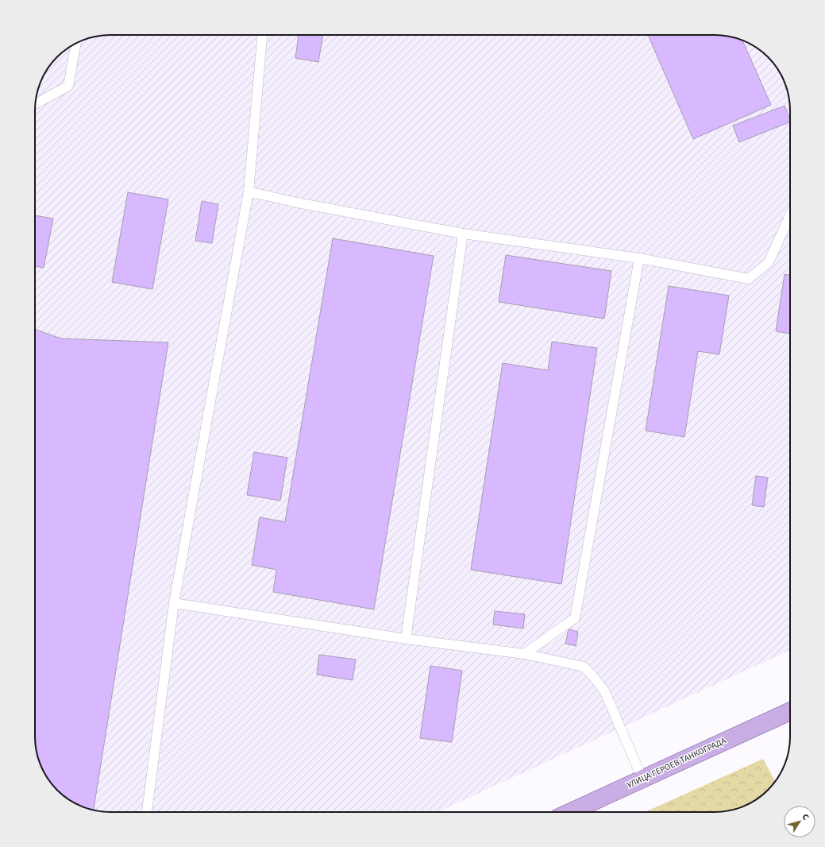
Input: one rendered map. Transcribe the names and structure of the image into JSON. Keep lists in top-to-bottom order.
{
  "streets": {
    "main road": ["УЛИЦА ГЕРОЕВ ТАНКОГРАДА"]
  },
  "north": "top right"
}
